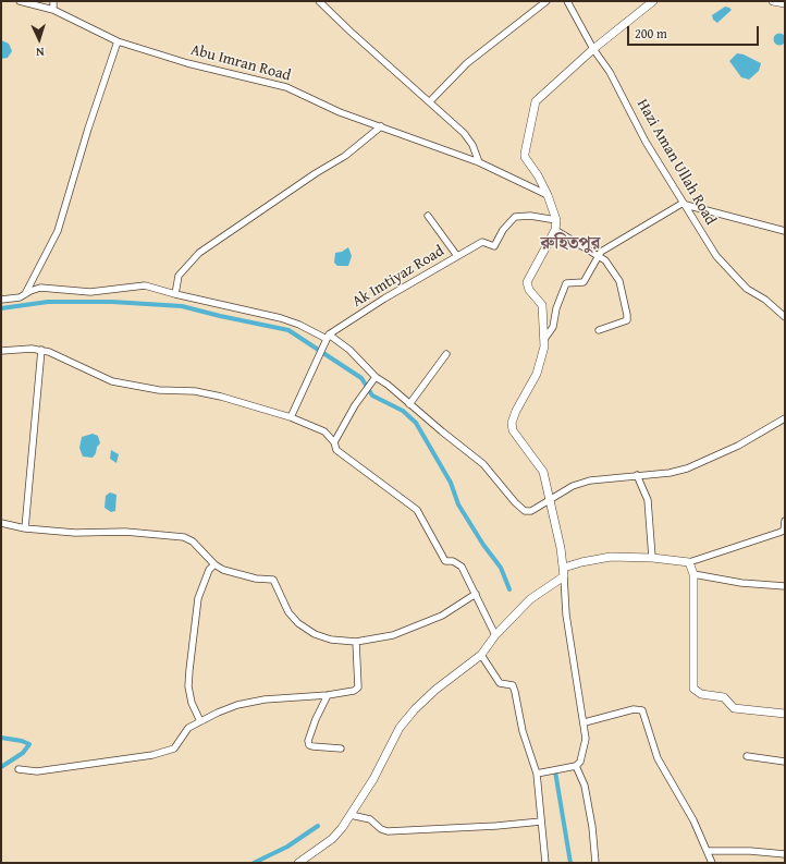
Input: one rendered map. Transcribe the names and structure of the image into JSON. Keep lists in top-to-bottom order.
{
  "streets": {
    "street": ["Abu Imran Road", "Hazi Aman Ullah Road", "Ak Imtiyaz Road"]
  },
  "districts": ["রুহিতপুর"],
  "scale_bar": "200 m",
  "north": "bottom"
}
